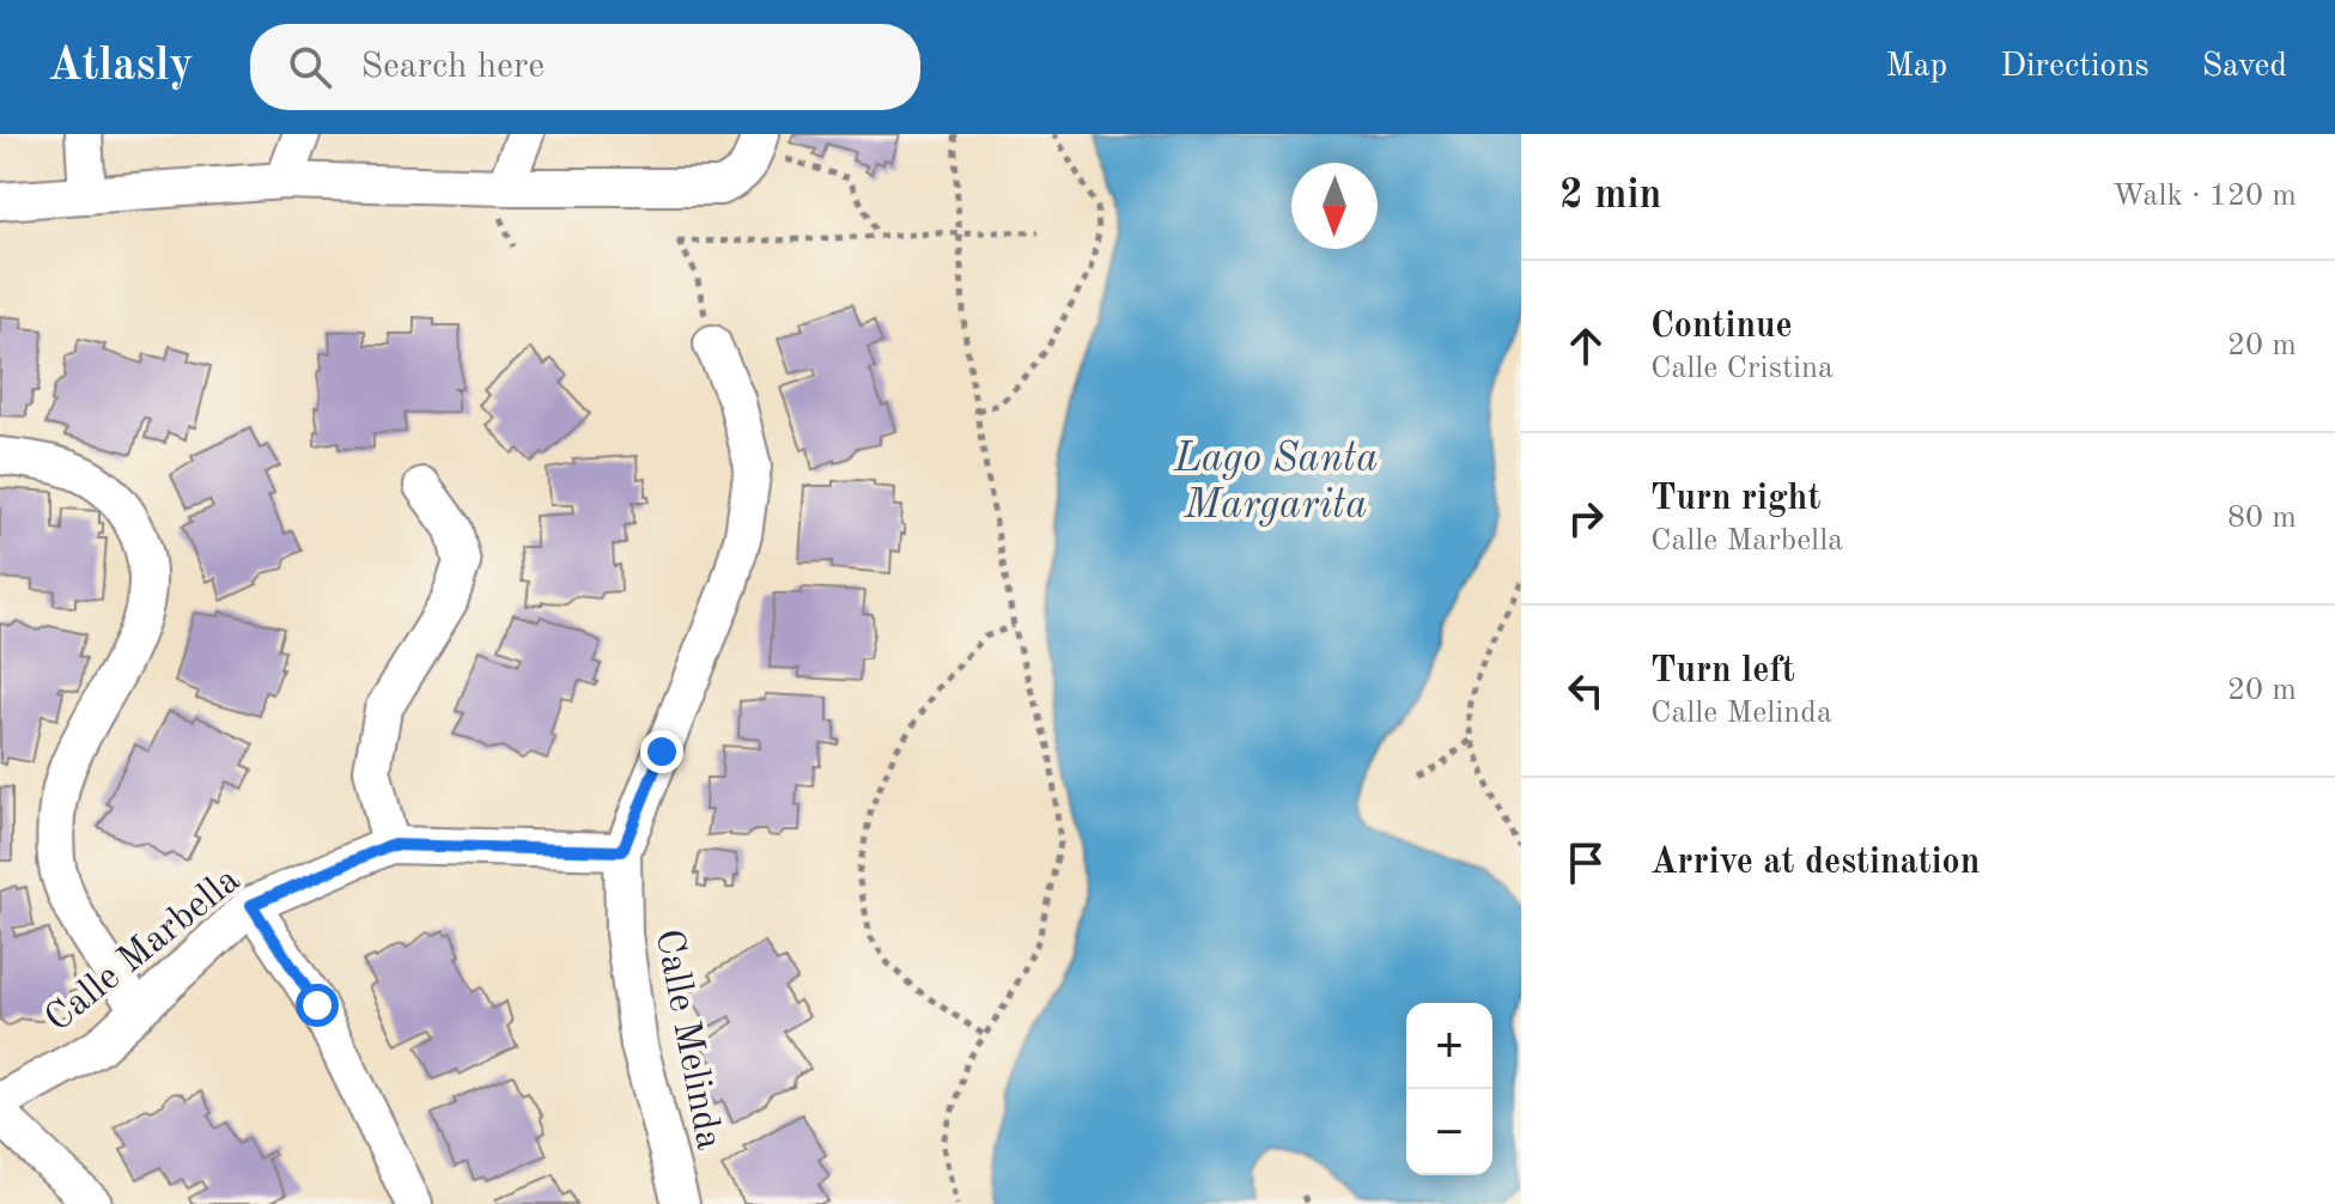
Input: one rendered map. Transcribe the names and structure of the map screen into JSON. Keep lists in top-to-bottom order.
{
  "streets": {
    "street": ["Calle Marbella", "Calle Melinda"]
  },
  "crossings": [
    ["Calle Marbella", "Calle Melinda"]
  ],
  "water": ["Lago Santa Margarita"],
  "north": "bottom",
  "page": {
    "header": "Atlasly",
    "search": "Search here",
    "nav": ["Map", "Directions", "Saved"],
    "heading": ["2 min", "Walk · 120 m"],
    "list": [
      ["Continue", "Calle Cristina", "20 m"],
      ["Turn right", "Calle Marbella", "80 m"],
      ["Turn left", "Calle Melinda", "20 m"],
      "Arrive at destination"
    ],
    "map_buttons": ["+", "−"]
  }
}
